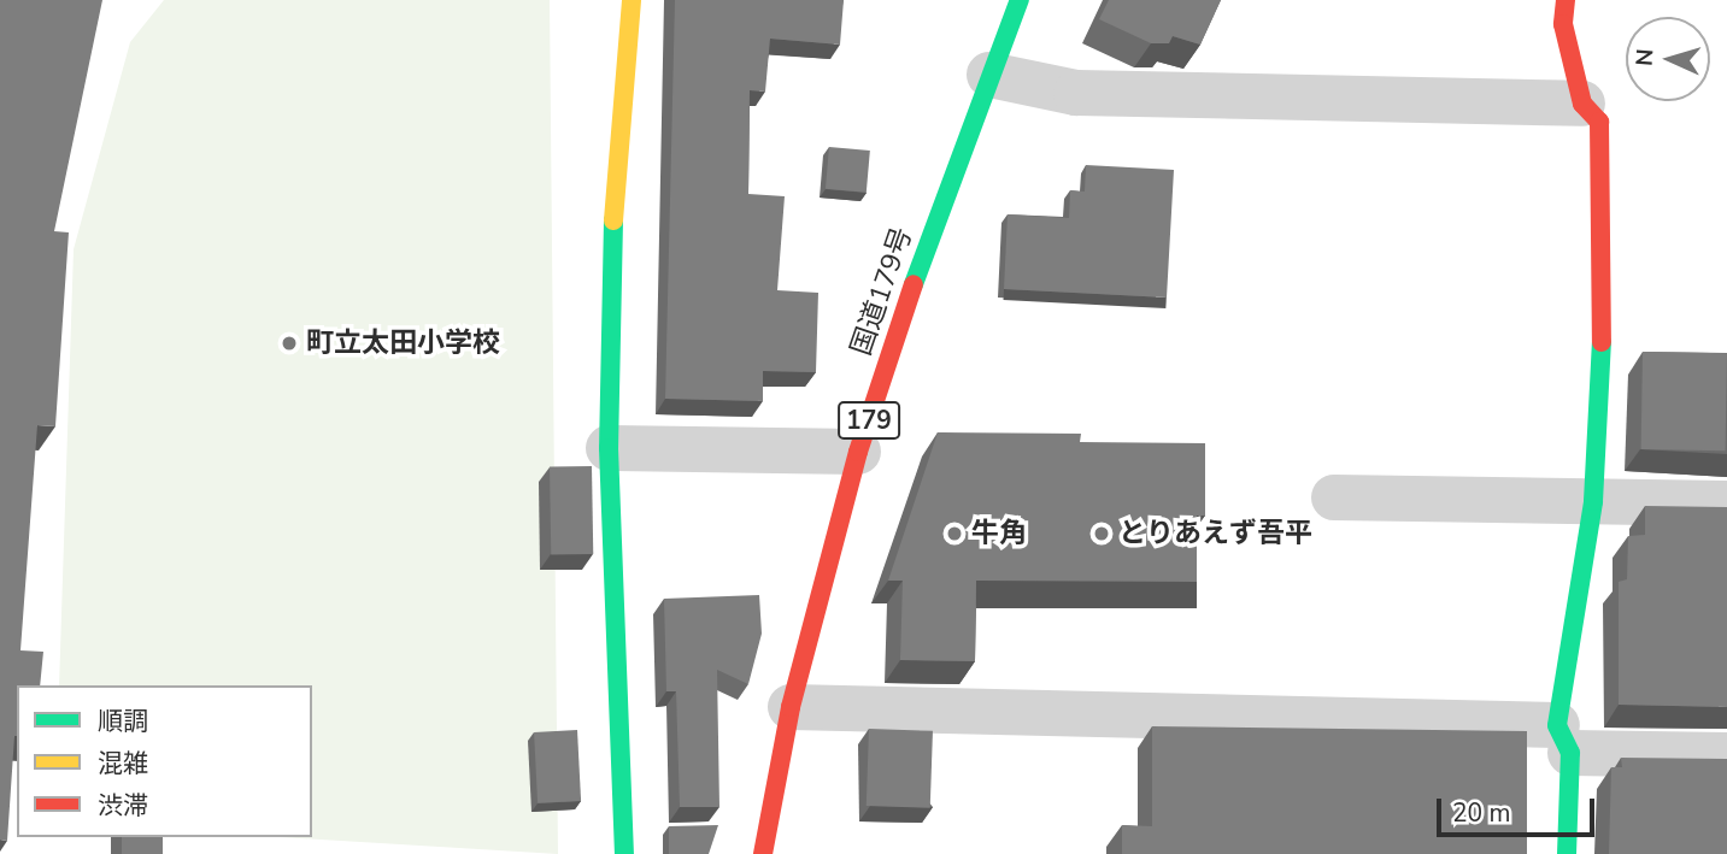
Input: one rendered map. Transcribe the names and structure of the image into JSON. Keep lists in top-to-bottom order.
{
  "streets": {
    "main road": ["国道179号", "179"]
  },
  "places": ["町立太田小学校", "牛角", "とりあえず吾平"],
  "legend": ["順調", "混雑", "渋滞"],
  "scale_bar": "20 m",
  "north": "left"
}
